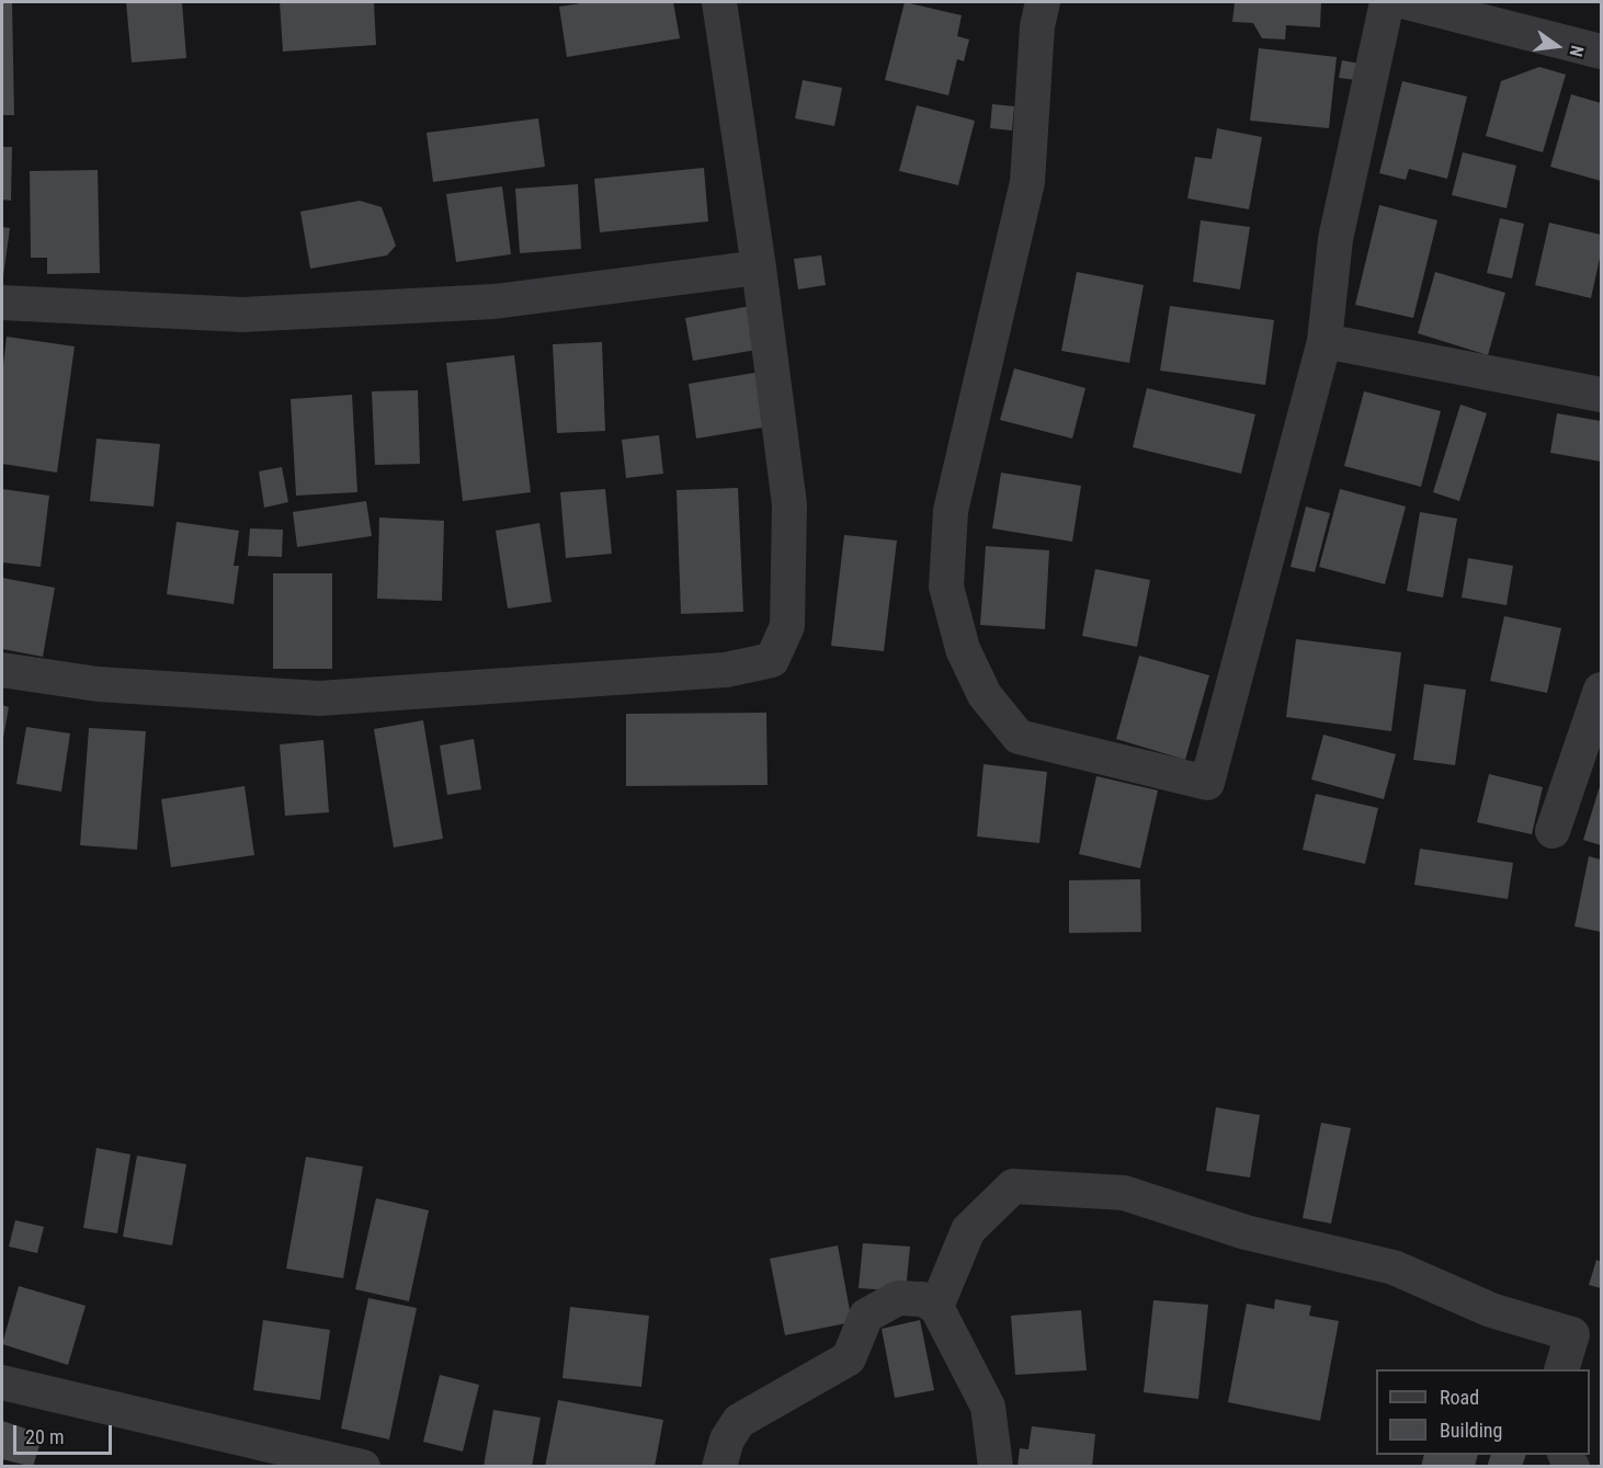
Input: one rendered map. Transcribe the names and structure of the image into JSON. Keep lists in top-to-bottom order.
{
  "legend": ["Road", "Building"],
  "scale_bar": "20 m",
  "north": "right"
}
